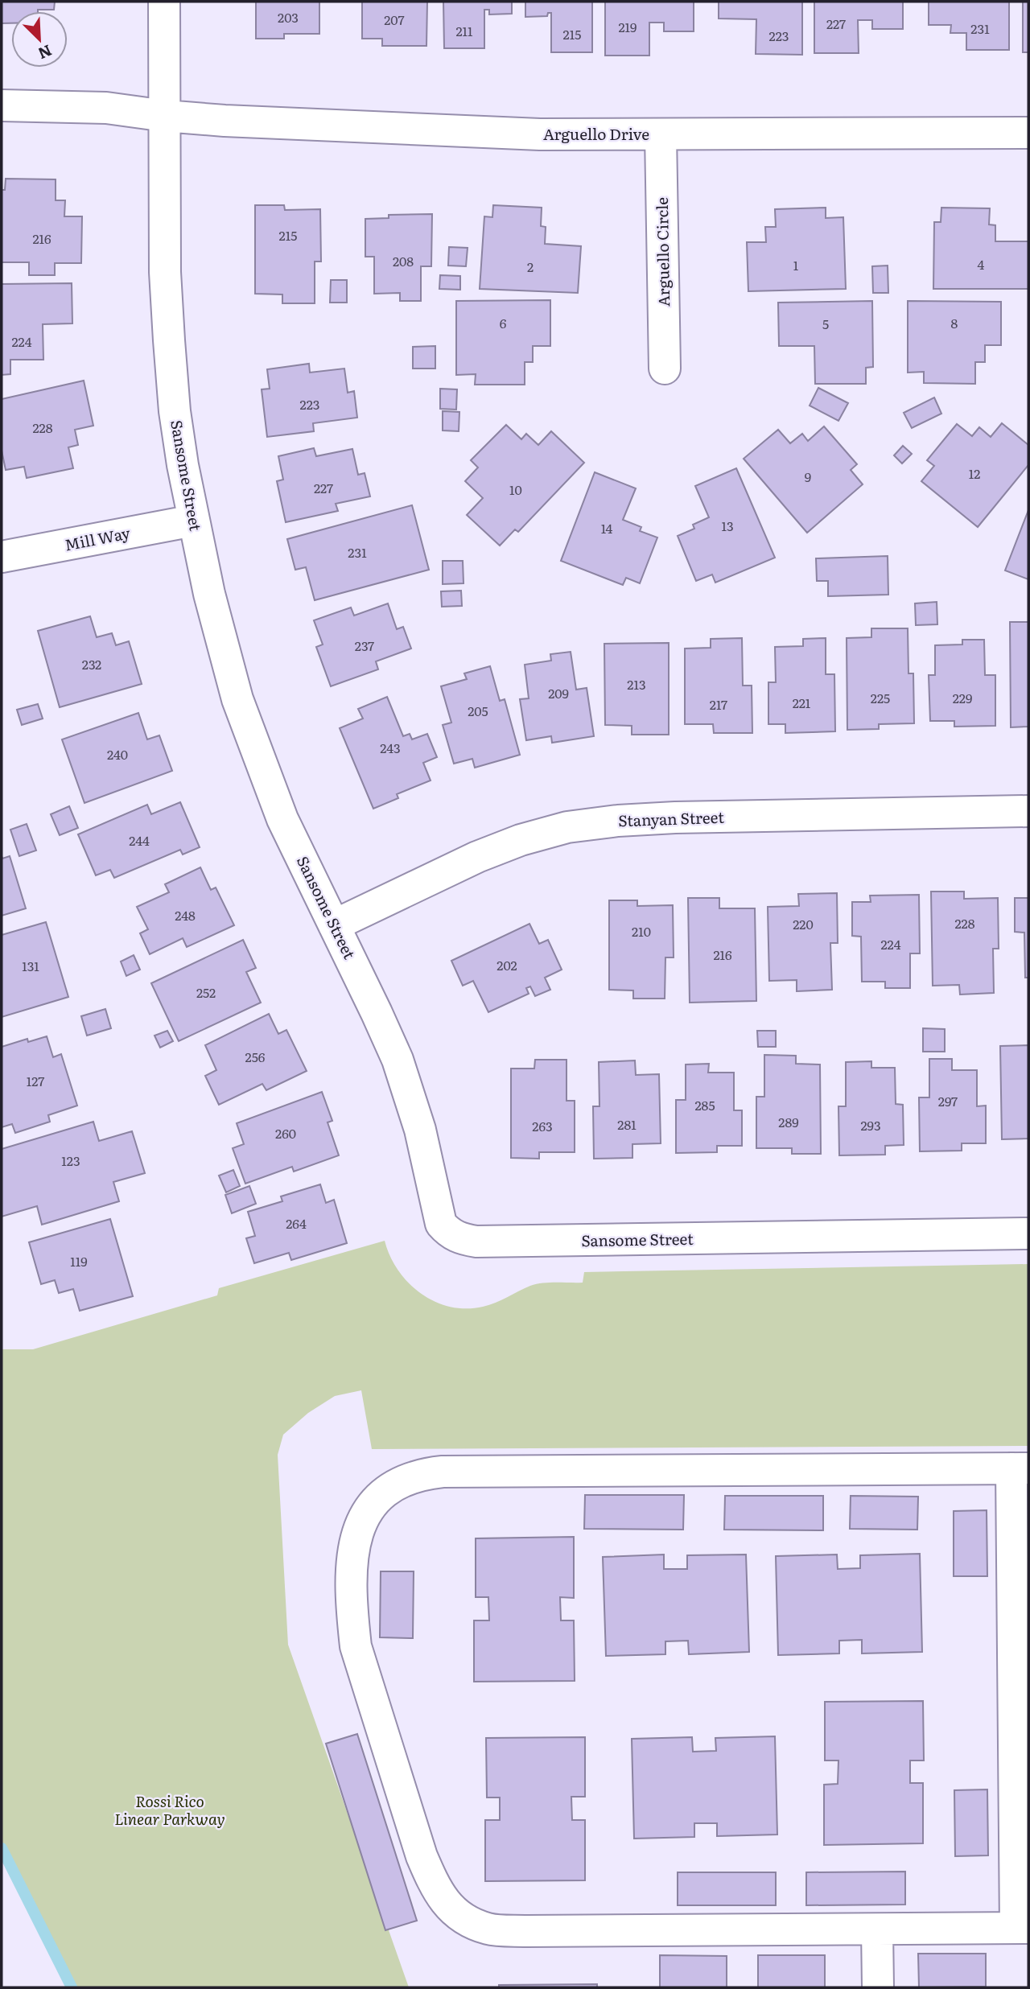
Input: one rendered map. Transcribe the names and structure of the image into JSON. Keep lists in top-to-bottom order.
{
  "streets": {
    "street": [
      "Arguello Drive",
      "Arguello Circle",
      "Sansome Street",
      "Mill Way",
      "Stanyan Street"
    ]
  },
  "crossings": [
    ["Arguello Drive", "Arguello Circle"],
    ["Arguello Drive", "Sansome Street"],
    ["Sansome Street", "Mill Way"],
    ["Sansome Street", "Stanyan Street"]
  ],
  "parks": ["Rossi Rico Linear Parkway"],
  "house_numbers": [
    "203",
    "207",
    "227",
    "219",
    "231",
    "211",
    "215",
    "223",
    "215",
    "216",
    "208",
    "4",
    "1",
    "2",
    "6",
    "8",
    "5",
    "224",
    "223",
    "228",
    "12",
    "9",
    "227",
    "10",
    "13",
    "14",
    "231",
    "237",
    "232",
    "213",
    "209",
    "225",
    "229",
    "221",
    "217",
    "205",
    "243",
    "240",
    "244",
    "248",
    "228",
    "220",
    "210",
    "224",
    "216",
    "202",
    "131",
    "252",
    "256",
    "127",
    "297",
    "285",
    "289",
    "281",
    "293",
    "263",
    "260",
    "123",
    "264",
    "119"
  ],
  "north": "bottom right"
}
